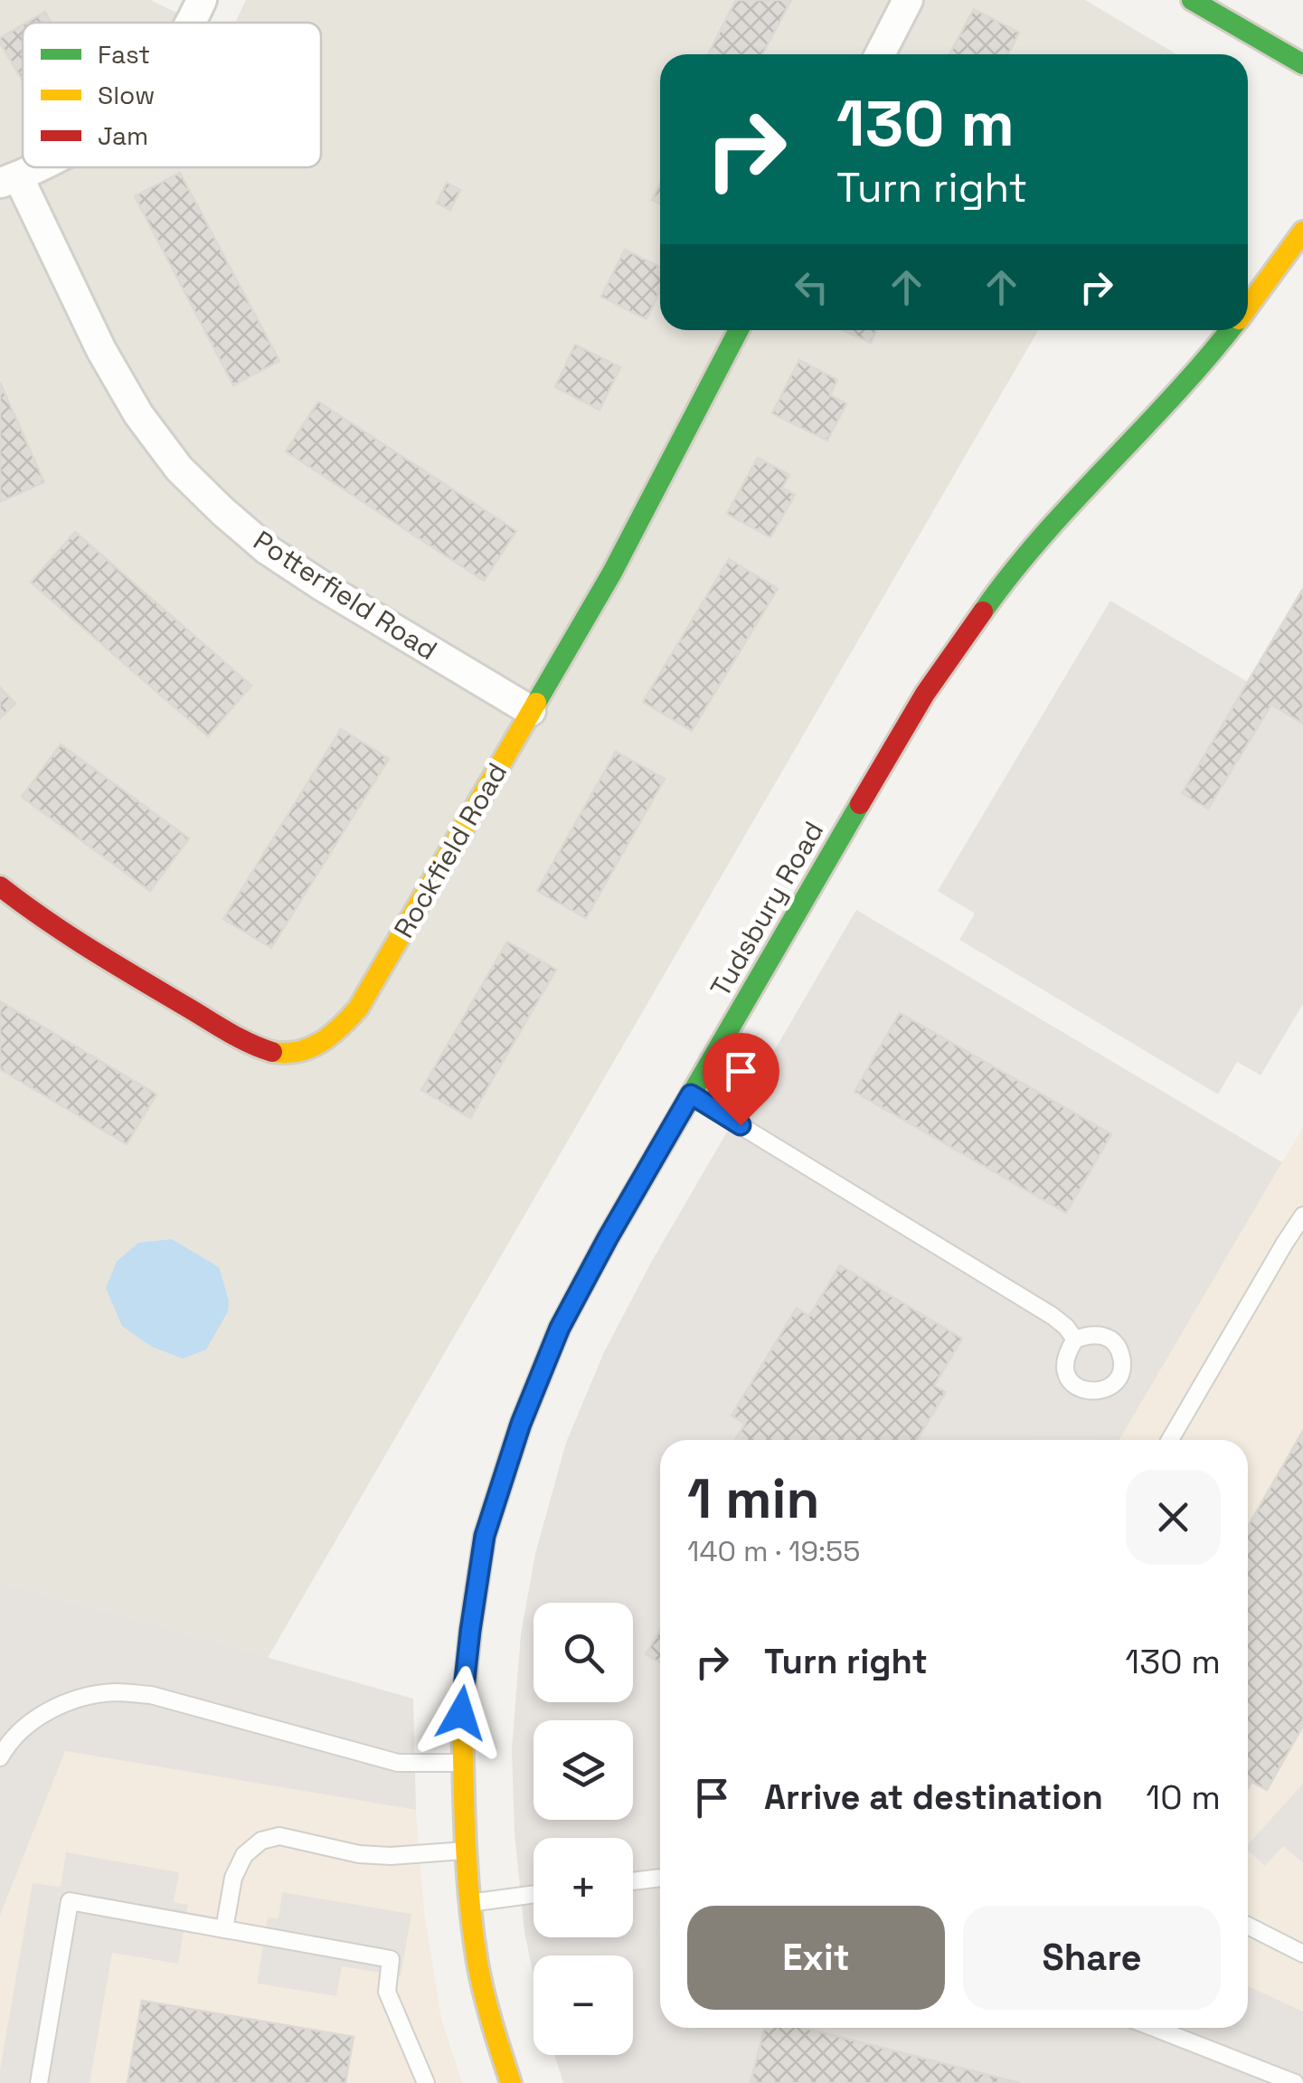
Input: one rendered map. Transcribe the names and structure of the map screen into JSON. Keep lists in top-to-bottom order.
{
  "streets": {
    "street": ["Potterfield Road", "Rockfield Road", "Tudsbury Road"]
  },
  "crossings": [
    ["Potterfield Road", "Rockfield Road"]
  ],
  "legend": ["Fast", "Slow", "Jam"],
  "page": {
    "turn": ["130 m", "Turn right"],
    "heading": ["1 min", "140 m · 19:55"],
    "list": [
      {
        "name": "Turn right",
        "value": "130 m"
      },
      {
        "name": "Arrive at destination",
        "value": "10 m"
      }
    ],
    "map_buttons": ["+", "−"],
    "buttons": ["Exit", "Share"]
  }
}
